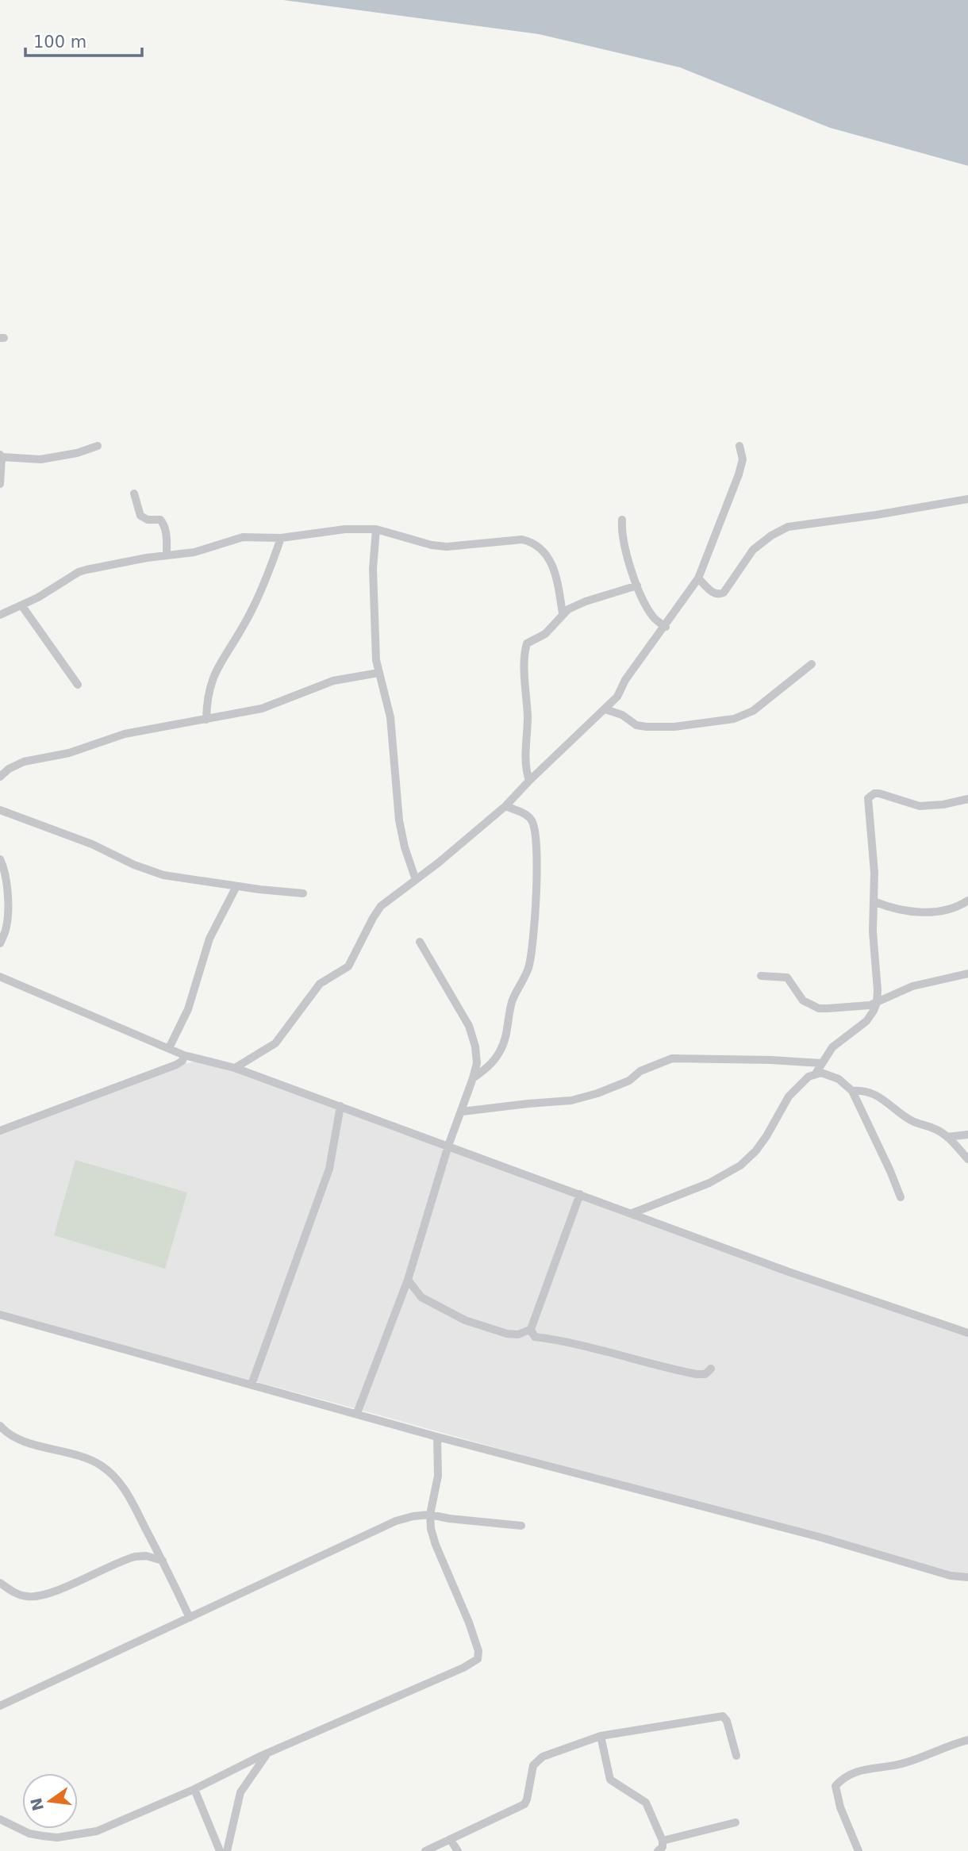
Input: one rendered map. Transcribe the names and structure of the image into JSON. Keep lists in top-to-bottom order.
{
  "scale_bar": "100 m",
  "north": "left"
}
